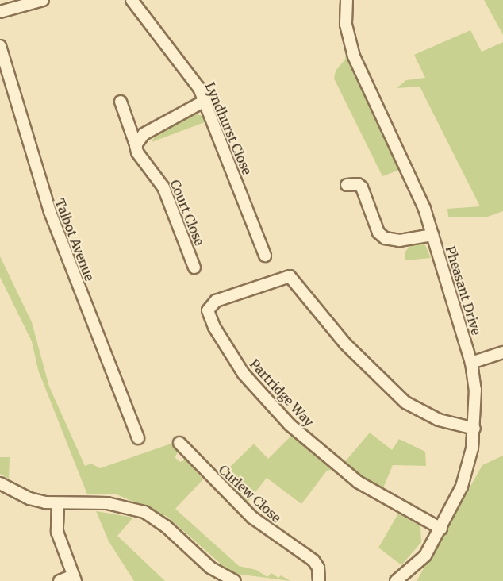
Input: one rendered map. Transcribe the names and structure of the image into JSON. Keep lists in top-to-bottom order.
{
  "streets": {
    "street": [
      "Lyndhurst Close",
      "Court Close",
      "Talbot Avenue",
      "Pheasant Drive",
      "Partridge Way",
      "Curlew Close"
    ]
  },
  "crossings": [
    ["Pheasant Drive", "Partridge Way"]
  ]
}
